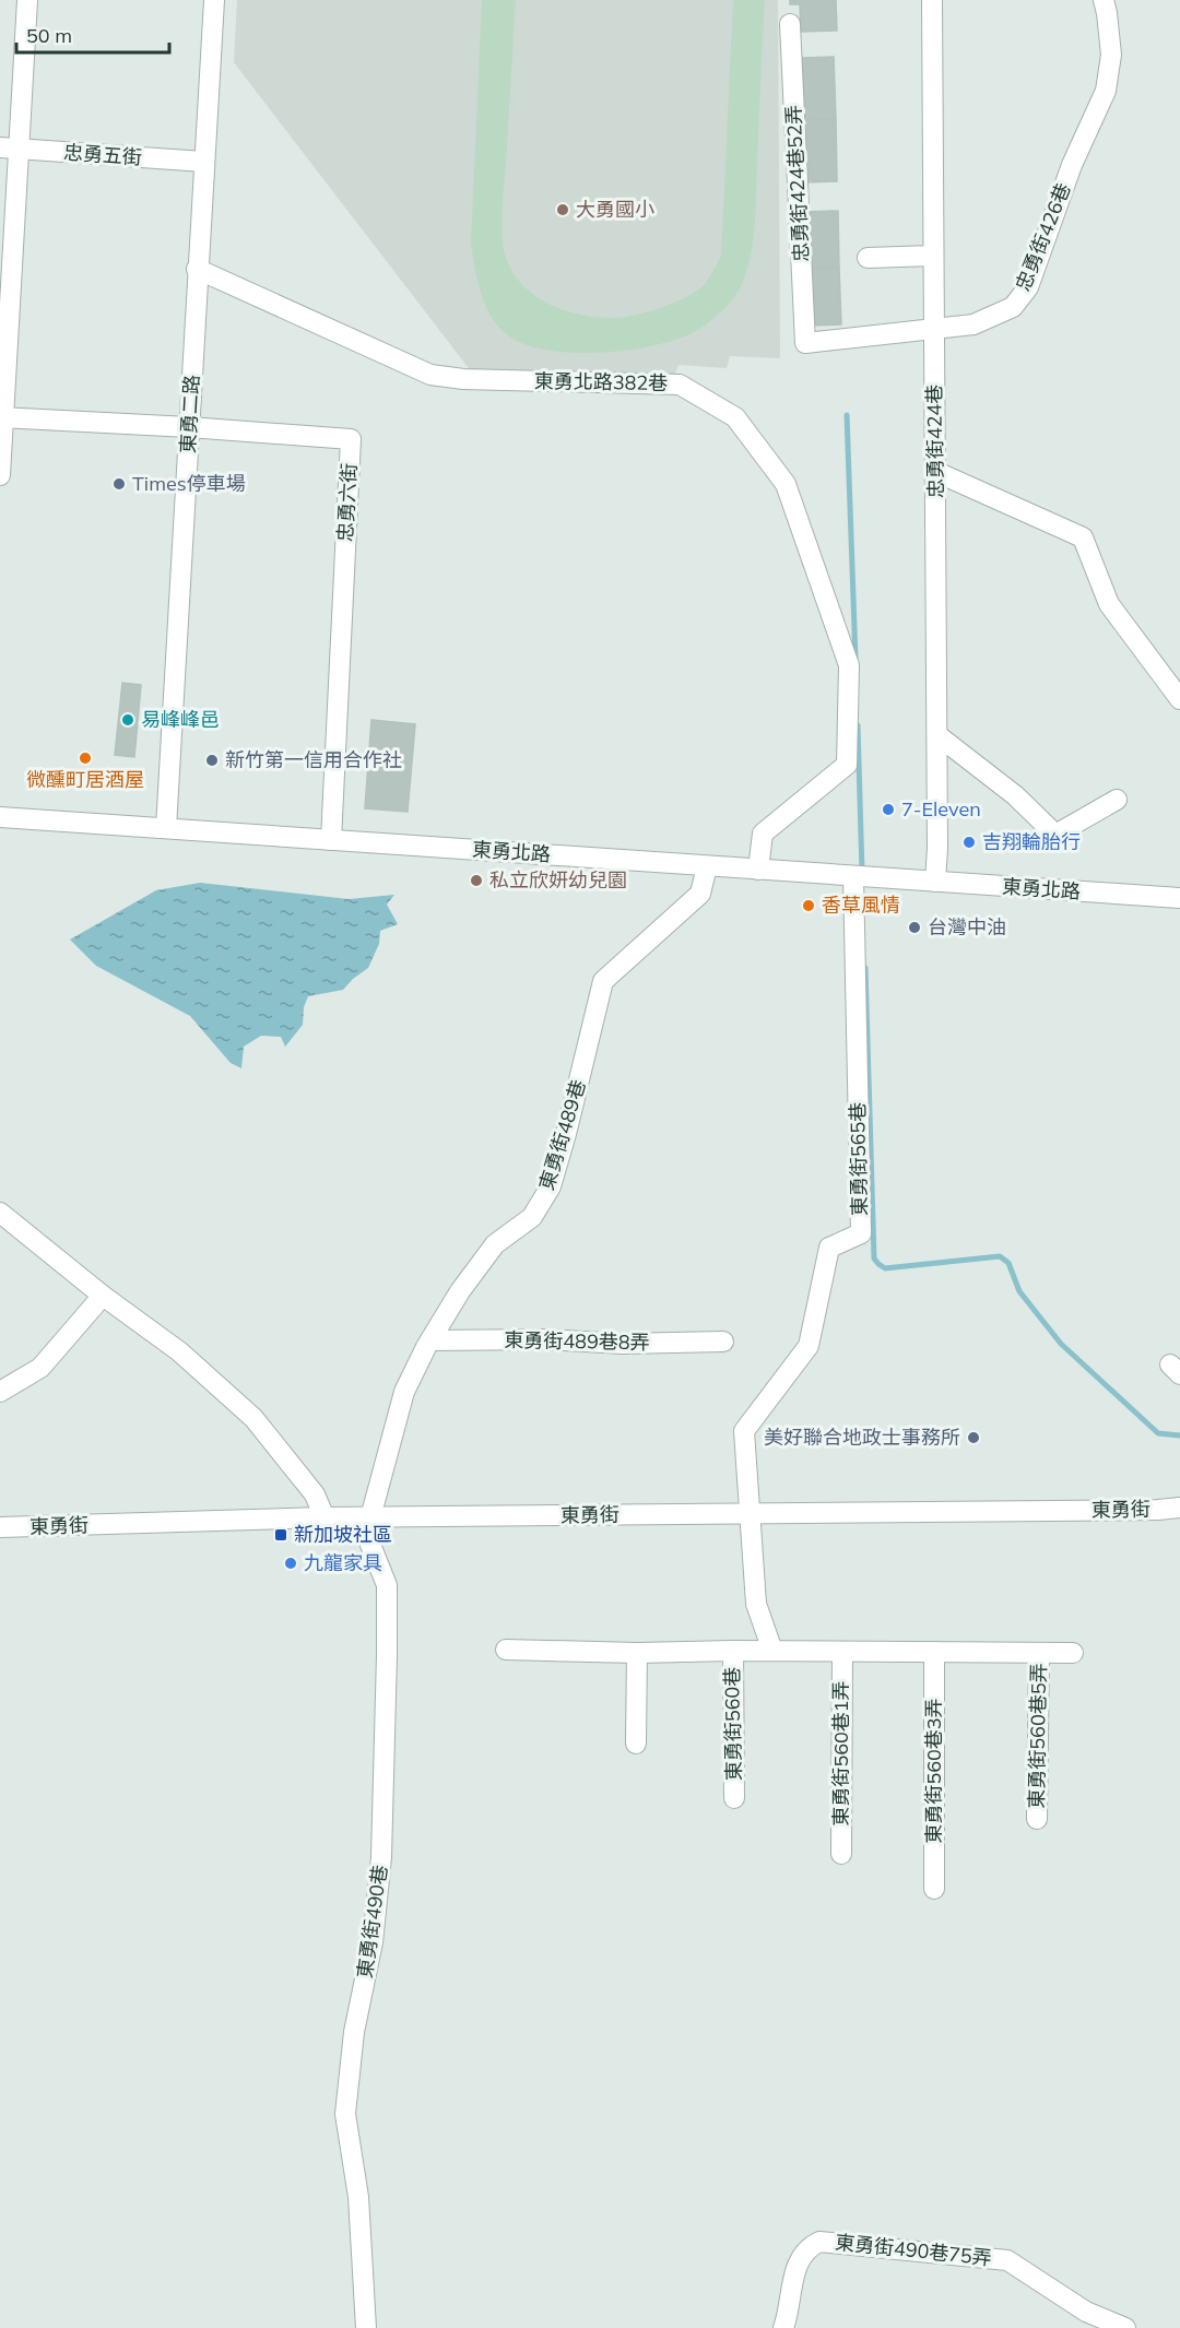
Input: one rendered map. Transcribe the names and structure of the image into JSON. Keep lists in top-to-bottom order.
{
  "streets": {
    "street": [
      "忠勇五街",
      "忠勇街424巷52弄",
      "忠勇街426巷",
      "東勇北路382巷",
      "東勇二路",
      "忠勇街424巷",
      "忠勇六街",
      "東勇北路",
      "東勇街489巷",
      "東勇街565巷",
      "東勇街489巷8弄",
      "東勇街",
      "東勇街560巷",
      "東勇街560巷5弄",
      "東勇街560巷1弄",
      "東勇街560巷3弄",
      "東勇街490巷",
      "東勇街490巷75弄"
    ]
  },
  "crossings": [
    ["忠勇五街", "東勇二路"],
    ["忠勇街424巷52弄", "忠勇街426巷"],
    ["忠勇街426巷", "忠勇街424巷"],
    ["東勇北路382巷", "東勇二路"],
    ["東勇北路382巷", "東勇北路"],
    ["東勇二路", "忠勇六街"],
    ["東勇二路", "東勇北路"],
    ["忠勇街424巷", "東勇北路"],
    ["忠勇六街", "東勇北路"],
    ["東勇北路", "東勇街489巷"],
    ["東勇北路", "東勇街565巷"],
    ["東勇街489巷", "東勇街489巷8弄"],
    ["東勇街489巷", "東勇街"],
    ["東勇街489巷", "東勇街490巷"],
    ["東勇街565巷", "東勇街"],
    ["東勇街", "東勇街490巷"]
  ],
  "places": {
    "other": [
      "大勇國小",
      "Times停車場",
      "易峰峰邑",
      "微醺町居酒屋",
      "新竹第一信用合作社",
      "7-Eleven",
      "吉翔輪胎行",
      "私立欣妍幼兒園",
      "香草風情",
      "台灣中油",
      "美好聯合地政士事務所",
      "九龍家具"
    ],
    "transit": ["新加坡社區"]
  },
  "scale_bar": "50 m"
}
